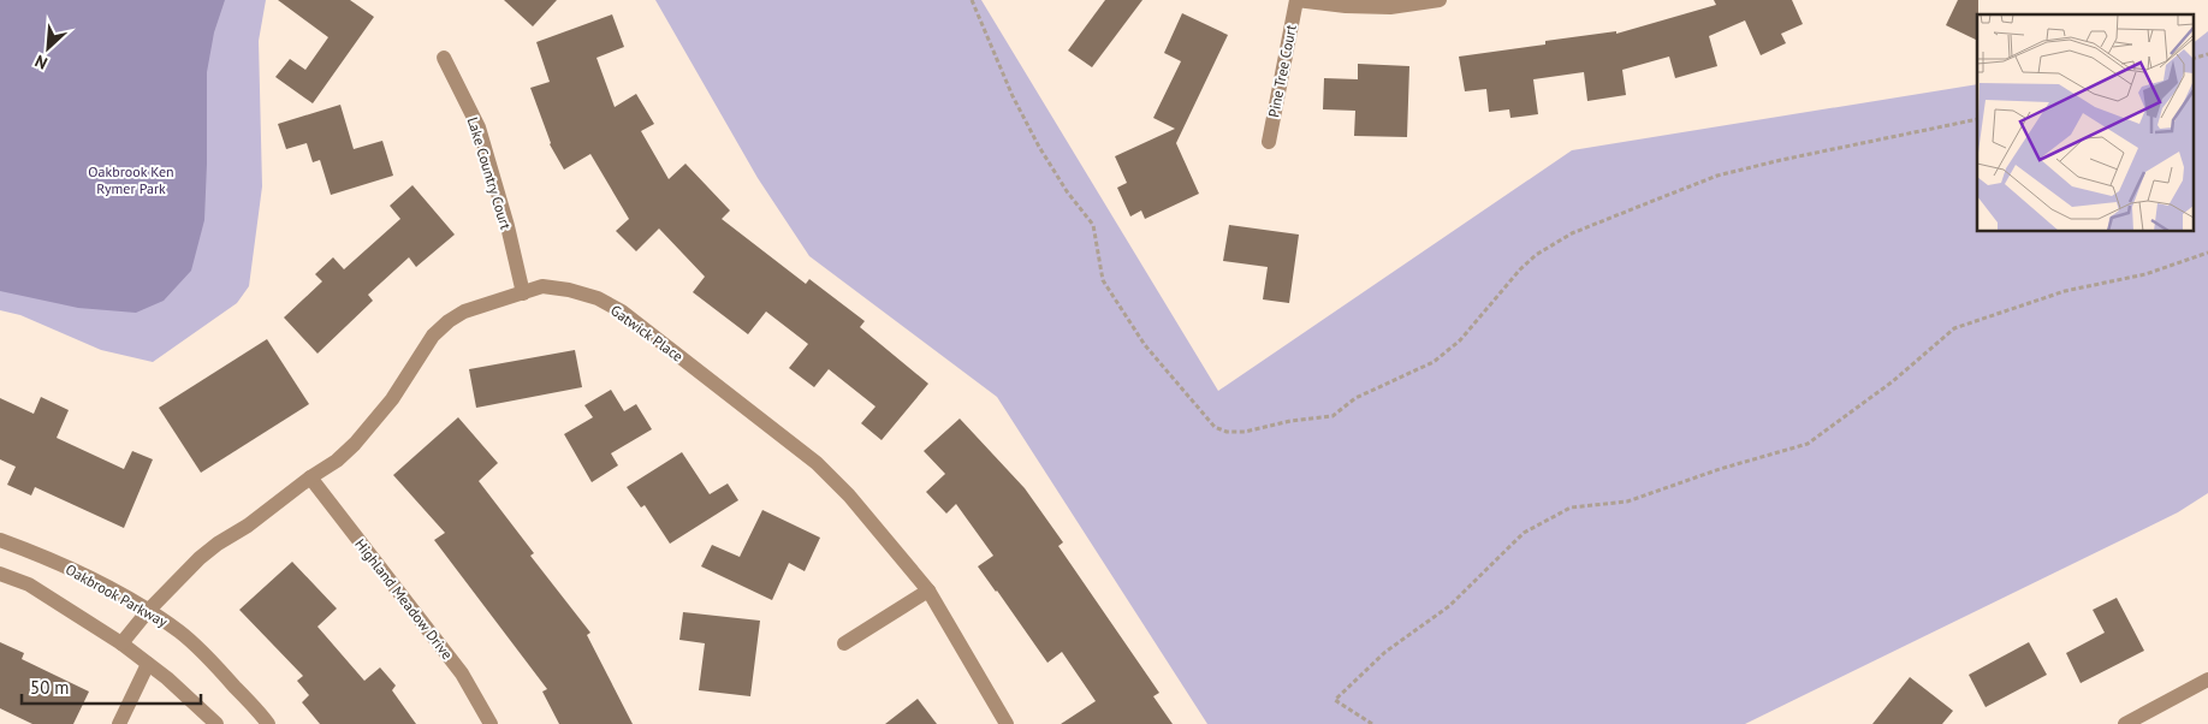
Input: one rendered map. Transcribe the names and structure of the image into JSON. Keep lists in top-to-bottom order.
{
  "streets": {
    "street": [
      "Pine Tree Court",
      "Lake Country Court",
      "Gatwick Place",
      "Oakbrook Parkway",
      "Highland Meadow Drive"
    ]
  },
  "crossings": [
    ["Lake Country Court", "Gatwick Place"],
    ["Gatwick Place", "Oakbrook Parkway"],
    ["Gatwick Place", "Highland Meadow Drive"]
  ],
  "parks": ["Oakbrook Ken Rymer Park"],
  "scale_bar": "50 m",
  "north": "bottom left"
}
